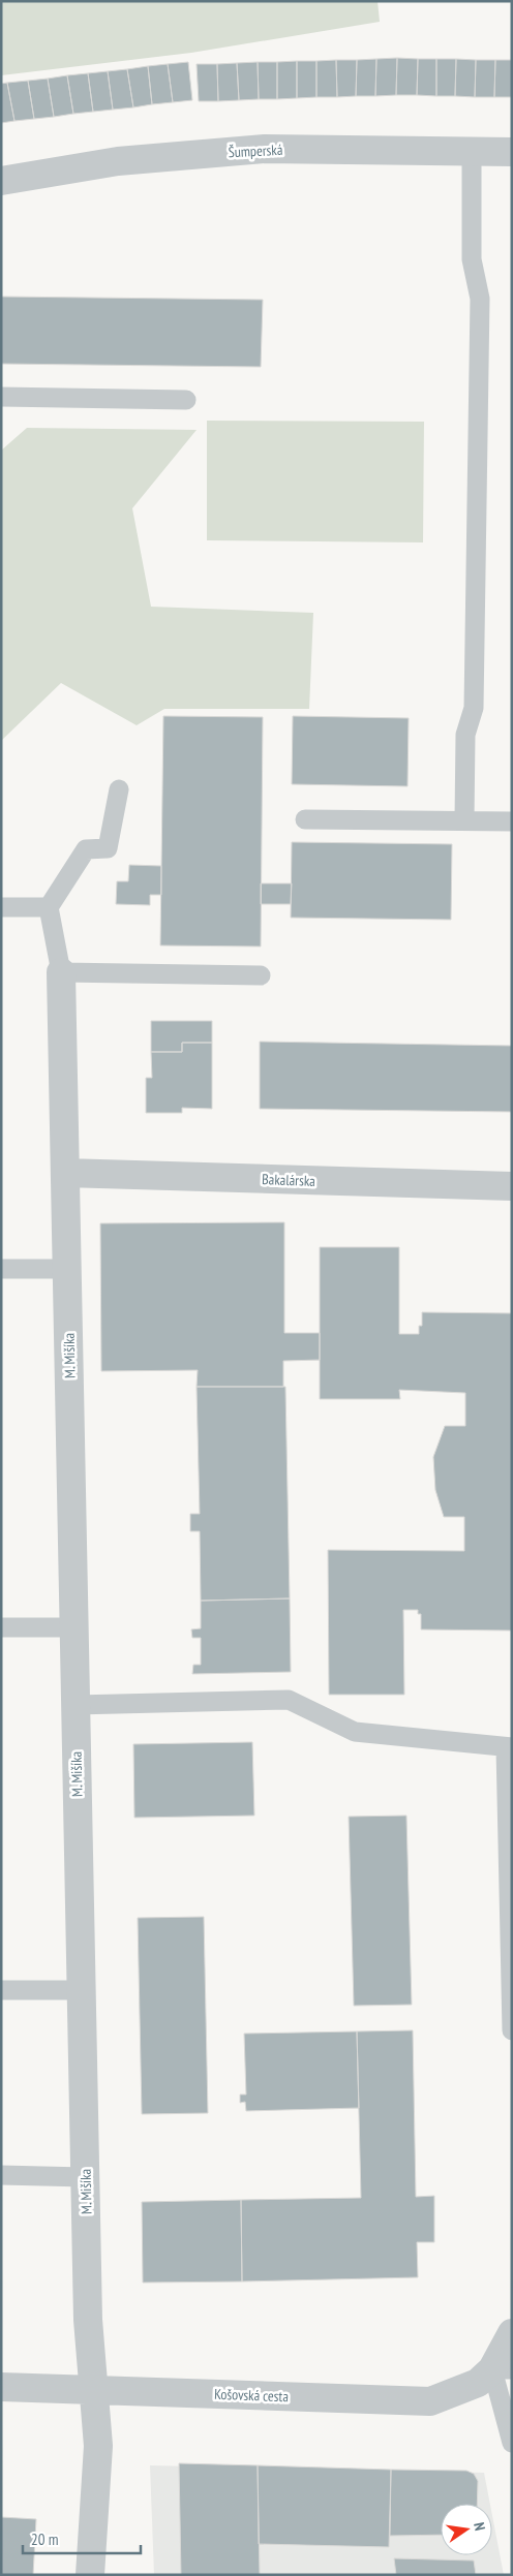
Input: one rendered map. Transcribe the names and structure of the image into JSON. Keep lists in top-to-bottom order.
{
  "streets": {
    "street": [
      "Šumperská",
      "Bakalárska",
      "M. Mišíka",
      "Košovská cesta"
    ]
  },
  "crossings": [
    ["Bakalárska", "M. Mišíka"],
    ["M. Mišíka", "Košovská cesta"]
  ],
  "scale_bar": "20 m",
  "north": "right"
}
